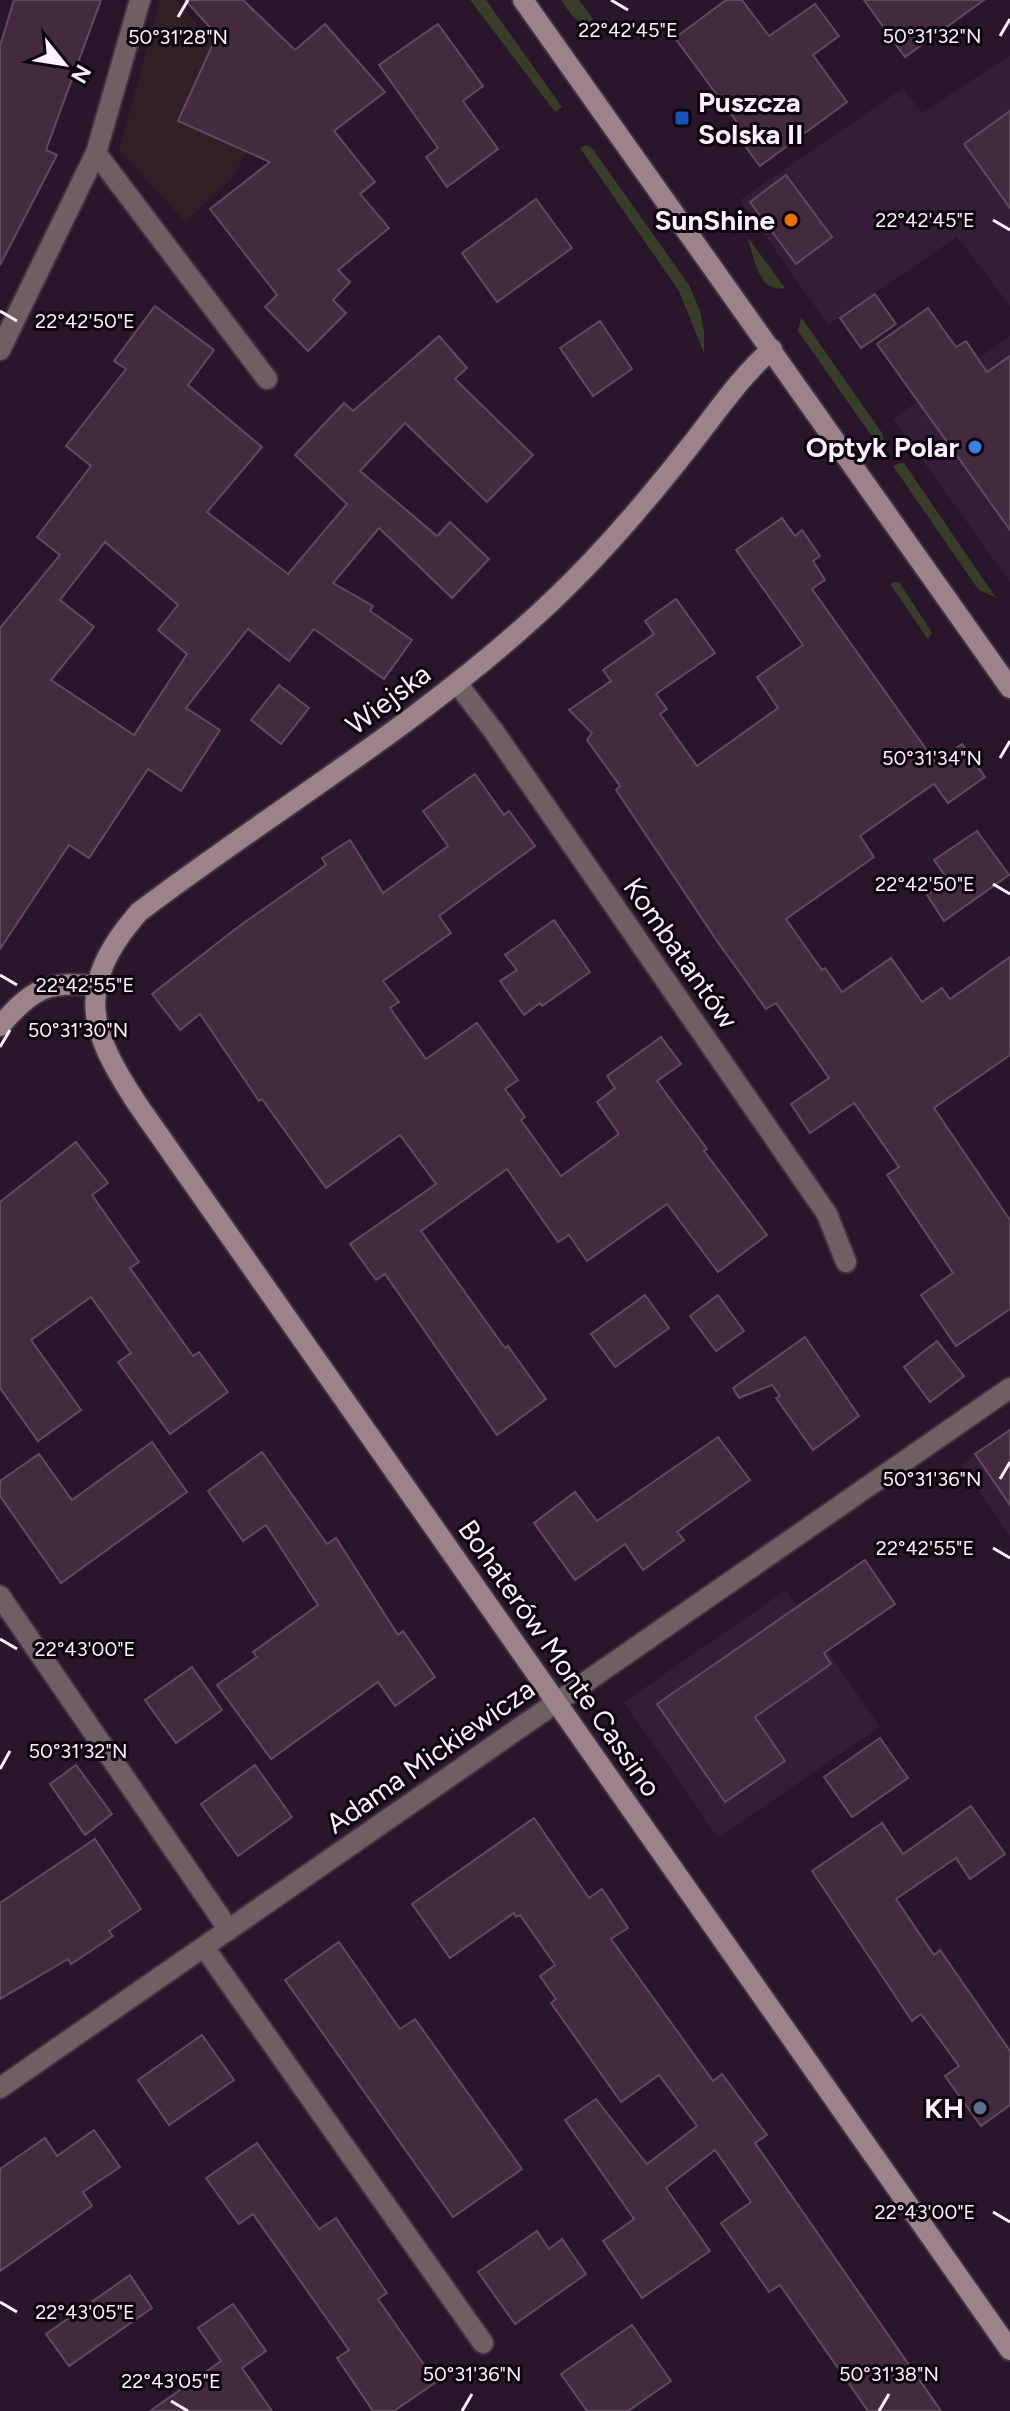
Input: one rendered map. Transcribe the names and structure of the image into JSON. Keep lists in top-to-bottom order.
{
  "streets": {
    "street": [
      "Wiejska",
      "Kombatantów",
      "Bohaterów Monte Cassino",
      "Adama Mickiewicza"
    ]
  },
  "crossings": [
    ["Wiejska", "Kombatantów"],
    ["Wiejska", "Bohaterów Monte Cassino"],
    ["Bohaterów Monte Cassino", "Adama Mickiewicza"]
  ],
  "places": {
    "transit": ["Puszcza Solska II"],
    "other": ["SunShine", "Optyk Polar", "KH"]
  },
  "north": "bottom right",
  "coordinates": [
    "22°42'45\"E",
    "50°31'32\"N",
    "50°31'28\"N",
    "22°42'50\"E",
    "50°31'34\"N",
    "22°42'55\"E",
    "50°31'30\"N",
    "50°31'36\"N",
    "22°43'00\"E",
    "22°43'05\"E",
    "50°31'38\"N"
  ]
}
